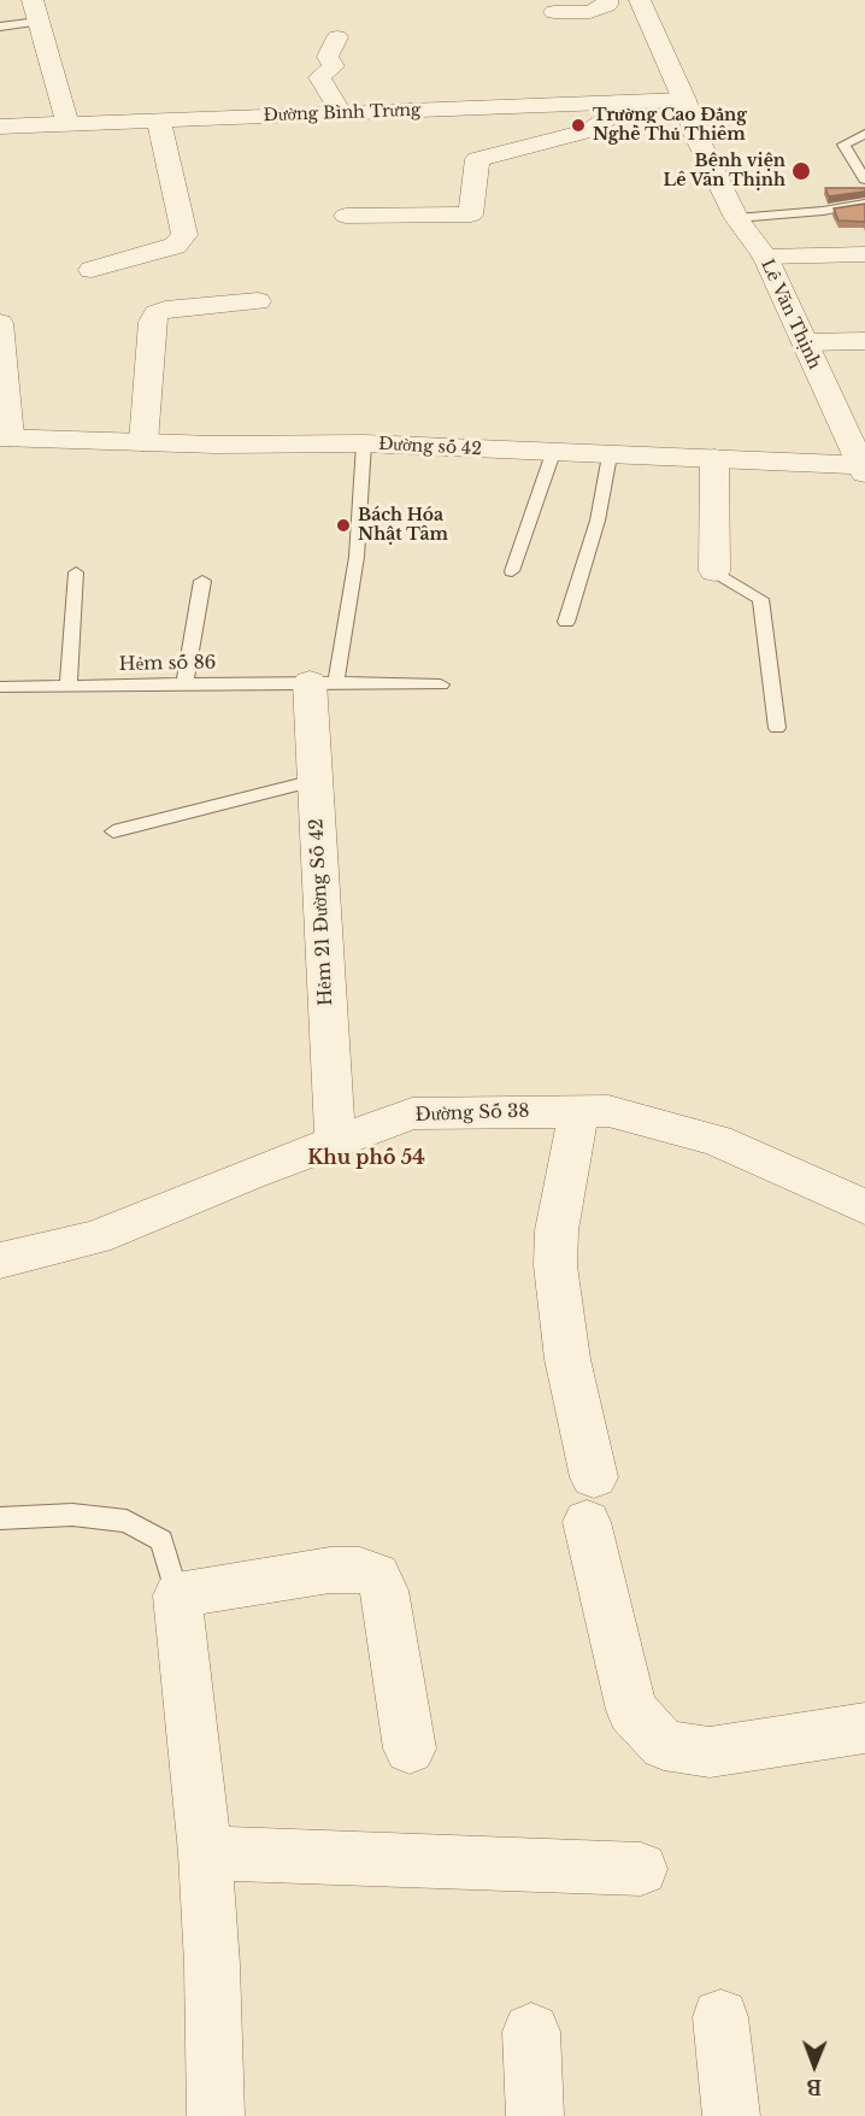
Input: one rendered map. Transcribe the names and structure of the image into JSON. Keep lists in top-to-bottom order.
{
  "streets": {
    "street": [
      "Đường Bình Trưng",
      "Lê Văn Thịnh",
      "Đường số 42",
      "Hẻm 21 Đường Số 42",
      "Đường Số 38"
    ],
    "lane": ["Hẻm số 86"]
  },
  "crossings": [
    ["Đường Bình Trưng", "Lê Văn Thịnh"],
    ["Lê Văn Thịnh", "Đường số 42"],
    ["Đường số 42", "Hẻm 21 Đường Số 42"],
    ["Hẻm số 86", "Hẻm 21 Đường Số 42"],
    ["Hẻm 21 Đường Số 42", "Đường Số 38"]
  ],
  "districts": ["Khu phố 54"],
  "places": ["Trường Cao Đẳng Nghề Thủ Thiêm", "Bệnh viện Lê Văn Thịnh", "Bách Hóa Nhật Tâm"],
  "north": "bottom"
}
